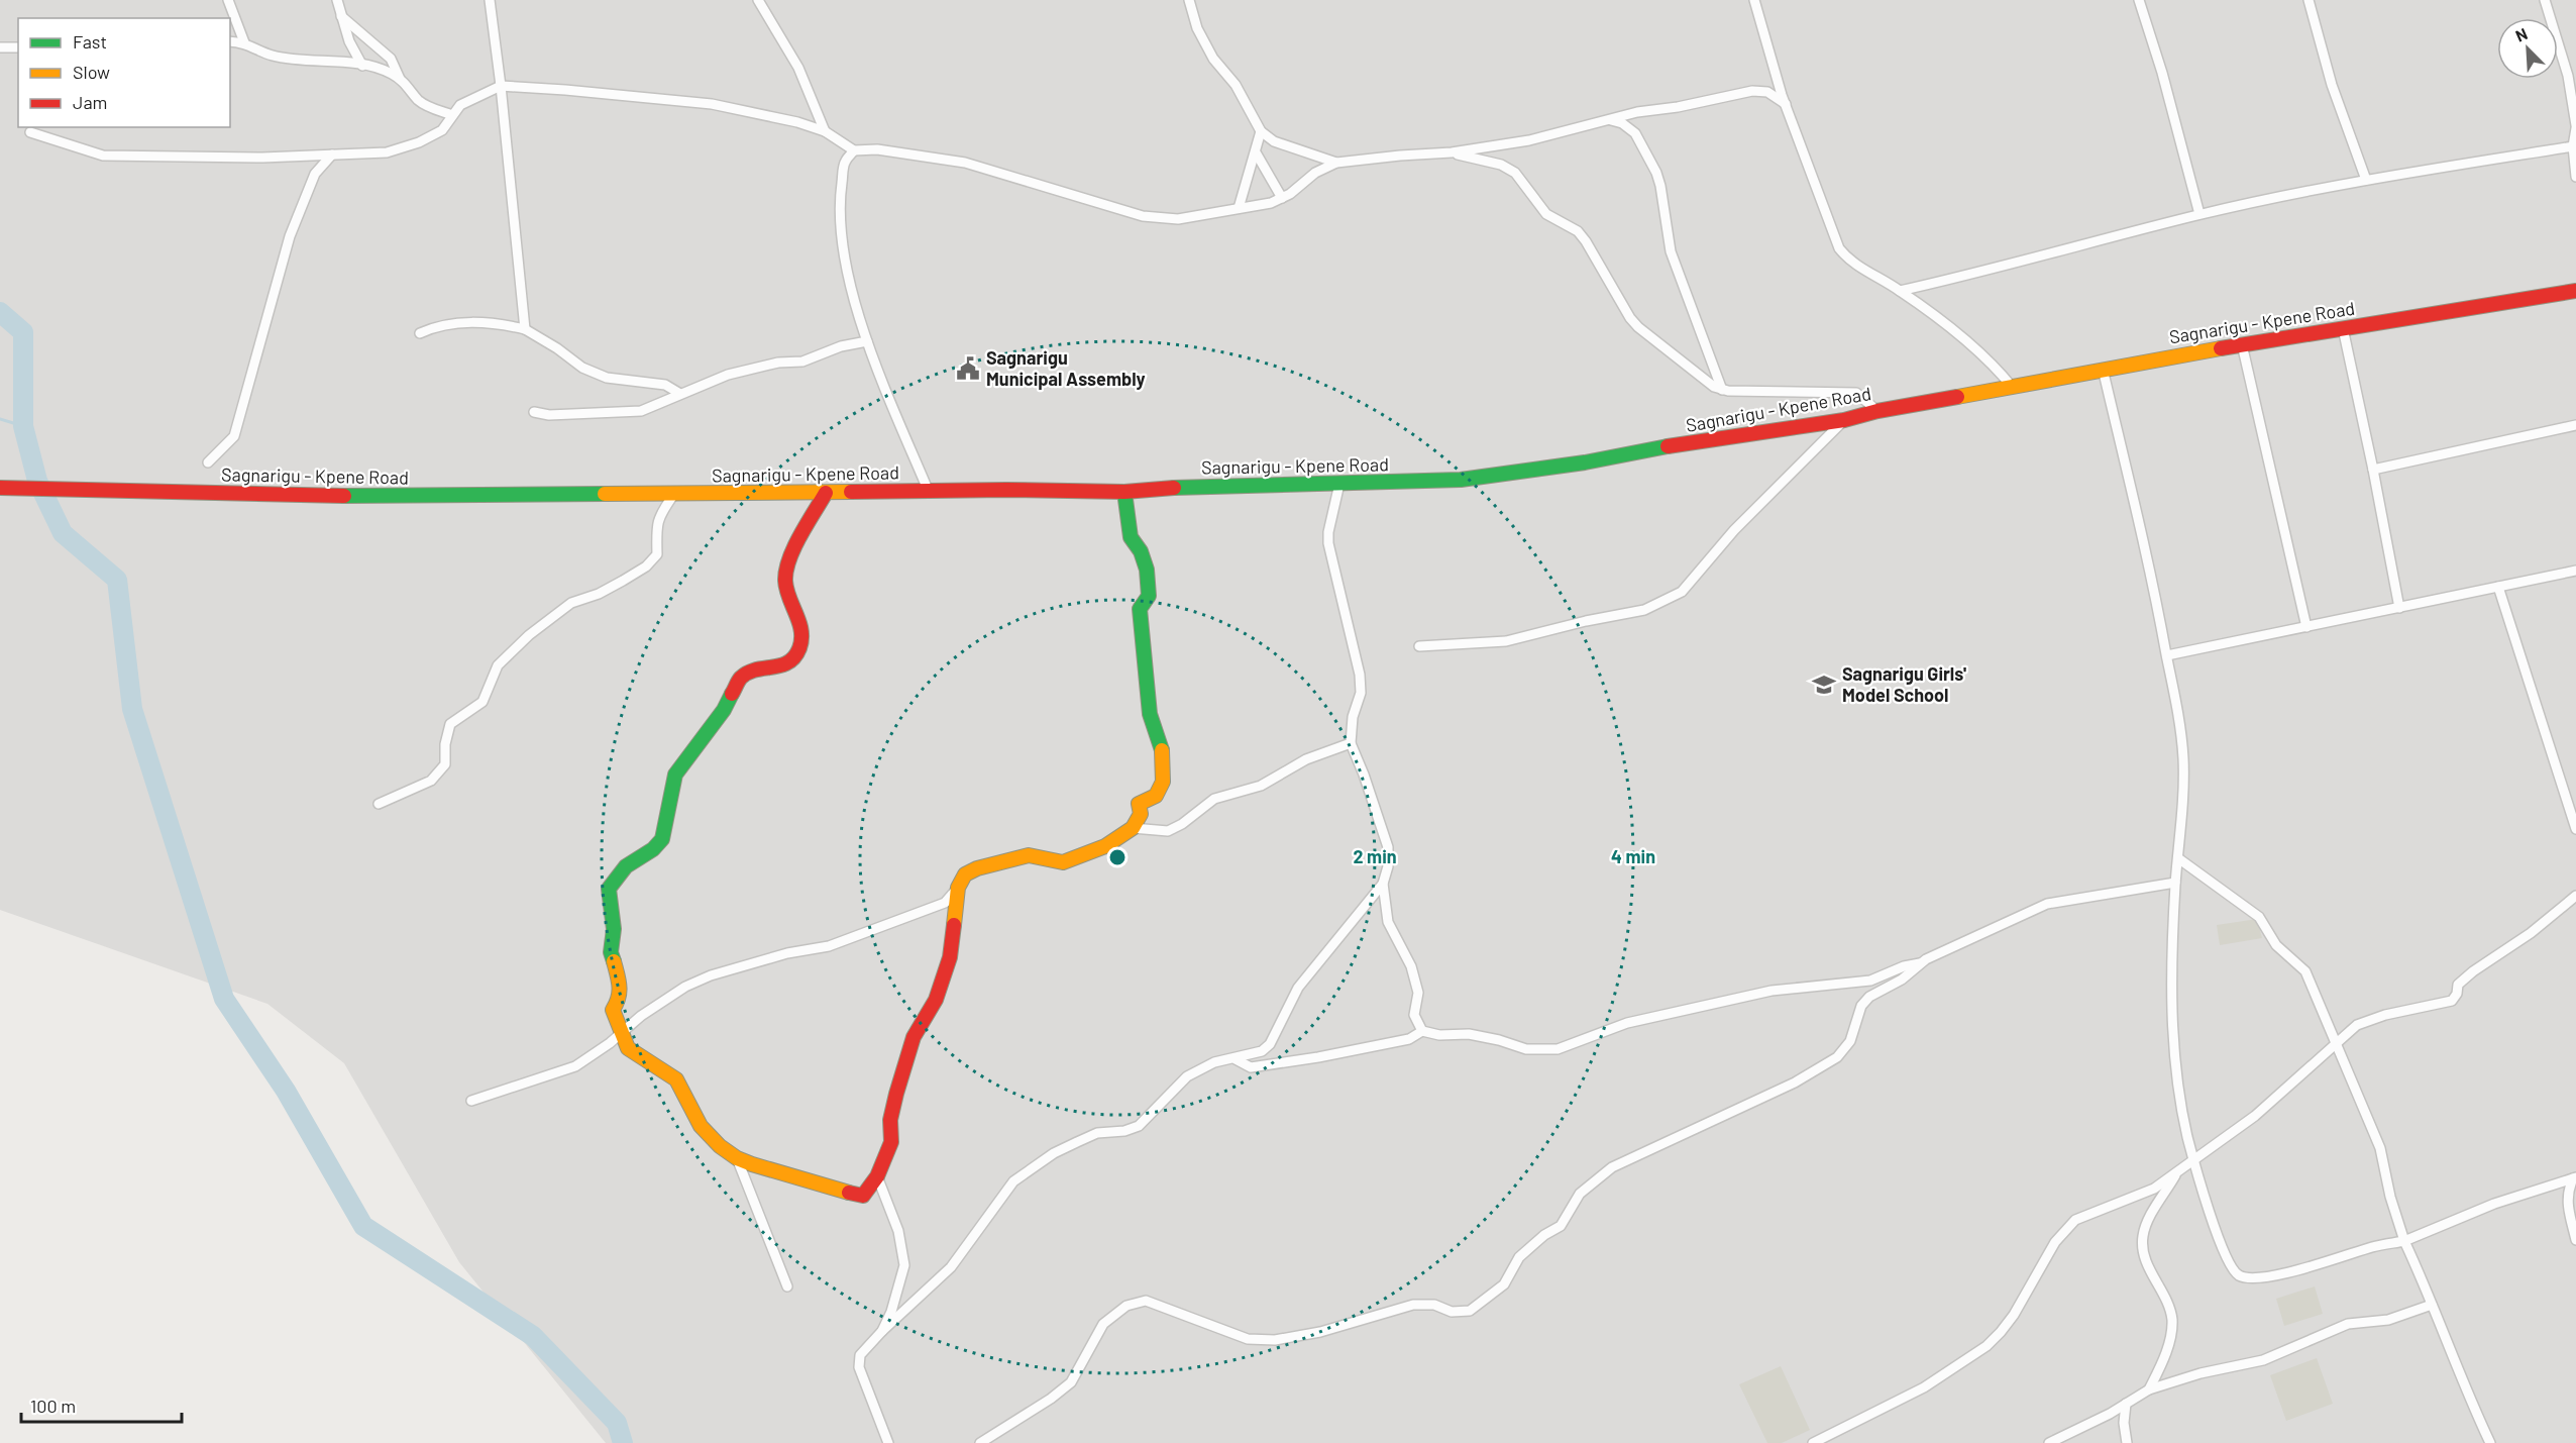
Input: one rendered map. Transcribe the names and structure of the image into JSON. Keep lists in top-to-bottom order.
{
  "streets": {
    "street": ["Sagnarigu - Kpene Road"]
  },
  "places": {
    "public building": ["Sagnarigu Municipal Assembly"],
    "school or university": ["Sagnarigu Girls' Model School"]
  },
  "legend": ["Fast", "Slow", "Jam"],
  "scale_bar": "100 m",
  "north": "top left",
  "rings": ["2 min", "4 min"]
}
